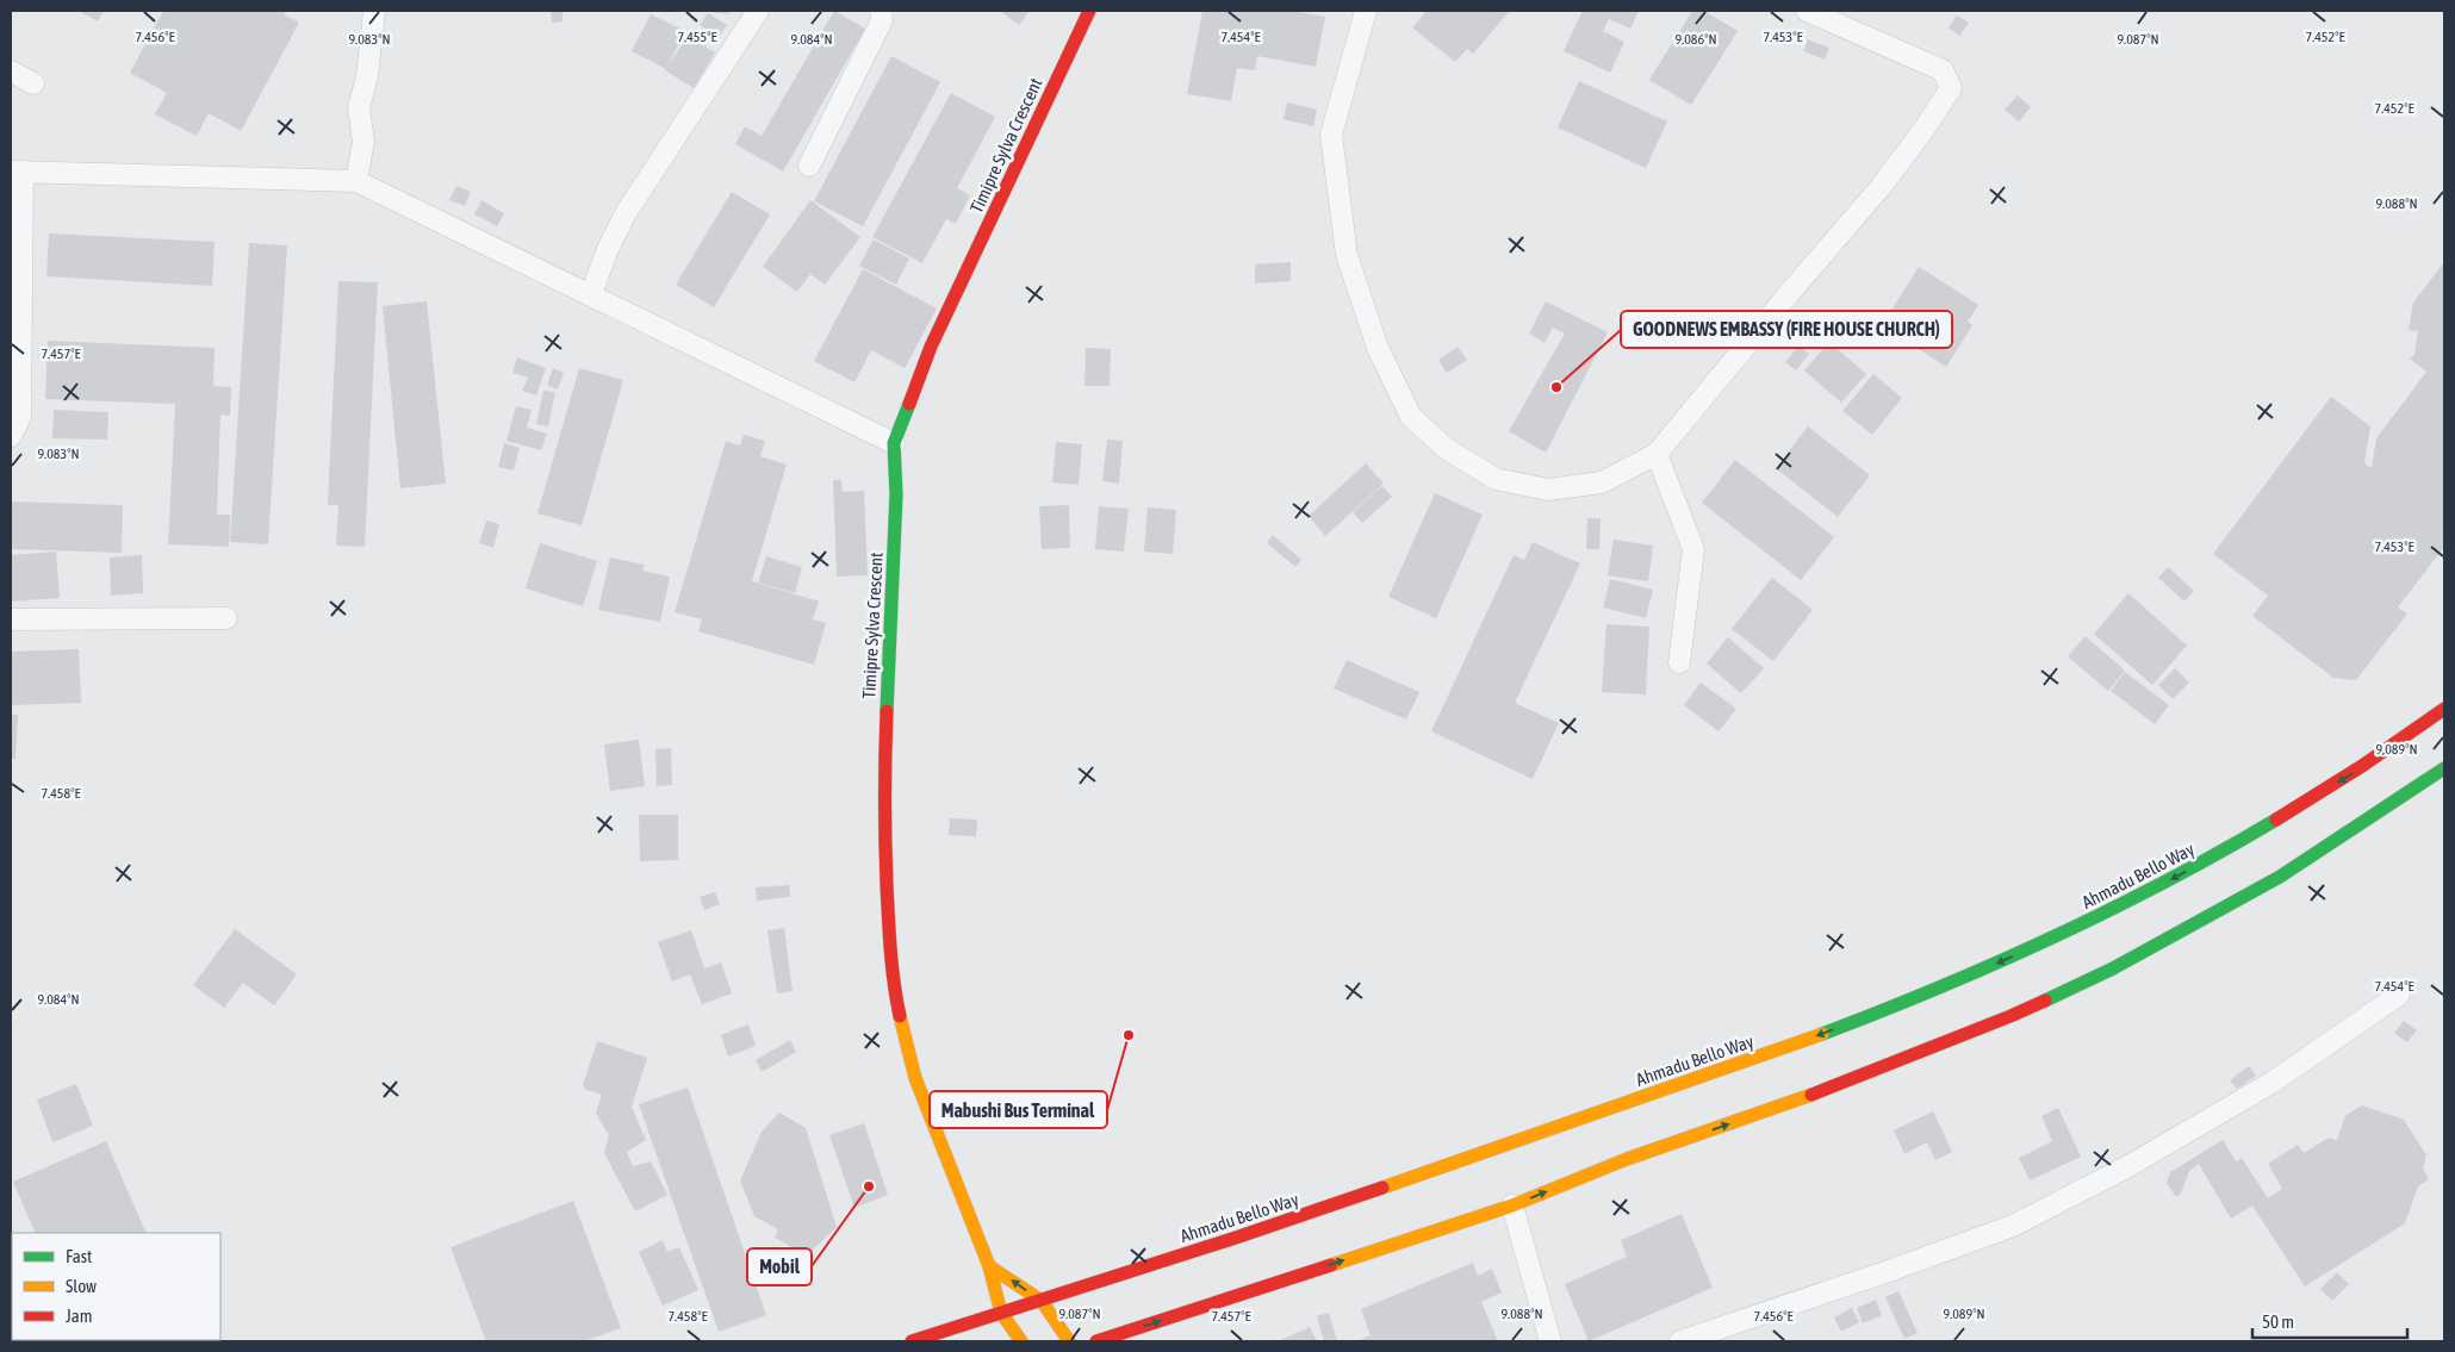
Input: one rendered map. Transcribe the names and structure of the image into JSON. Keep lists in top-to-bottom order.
{
  "streets": {
    "main road": ["Timipre Sylva Crescent", "Ahmadu Bello Way"]
  },
  "crossings": [
    ["Timipre Sylva Crescent", "Ahmadu Bello Way"]
  ],
  "places": ["GOODNEWS EMBASSY (FIRE HOUSE CHURCH)", "Mabushi Bus Terminal", "Mobil"],
  "legend": ["Fast", "Slow", "Jam"],
  "scale_bar": "50 m",
  "coordinates": [
    "7.455°E",
    "7.453°E",
    "7.452°E",
    "7.456°E",
    "7.454°E",
    "9.083°N",
    "9.084°N",
    "9.086°N",
    "9.087°N",
    "9.088°N",
    "7.457°E",
    "9.089°N",
    "7.458°E"
  ]
}
